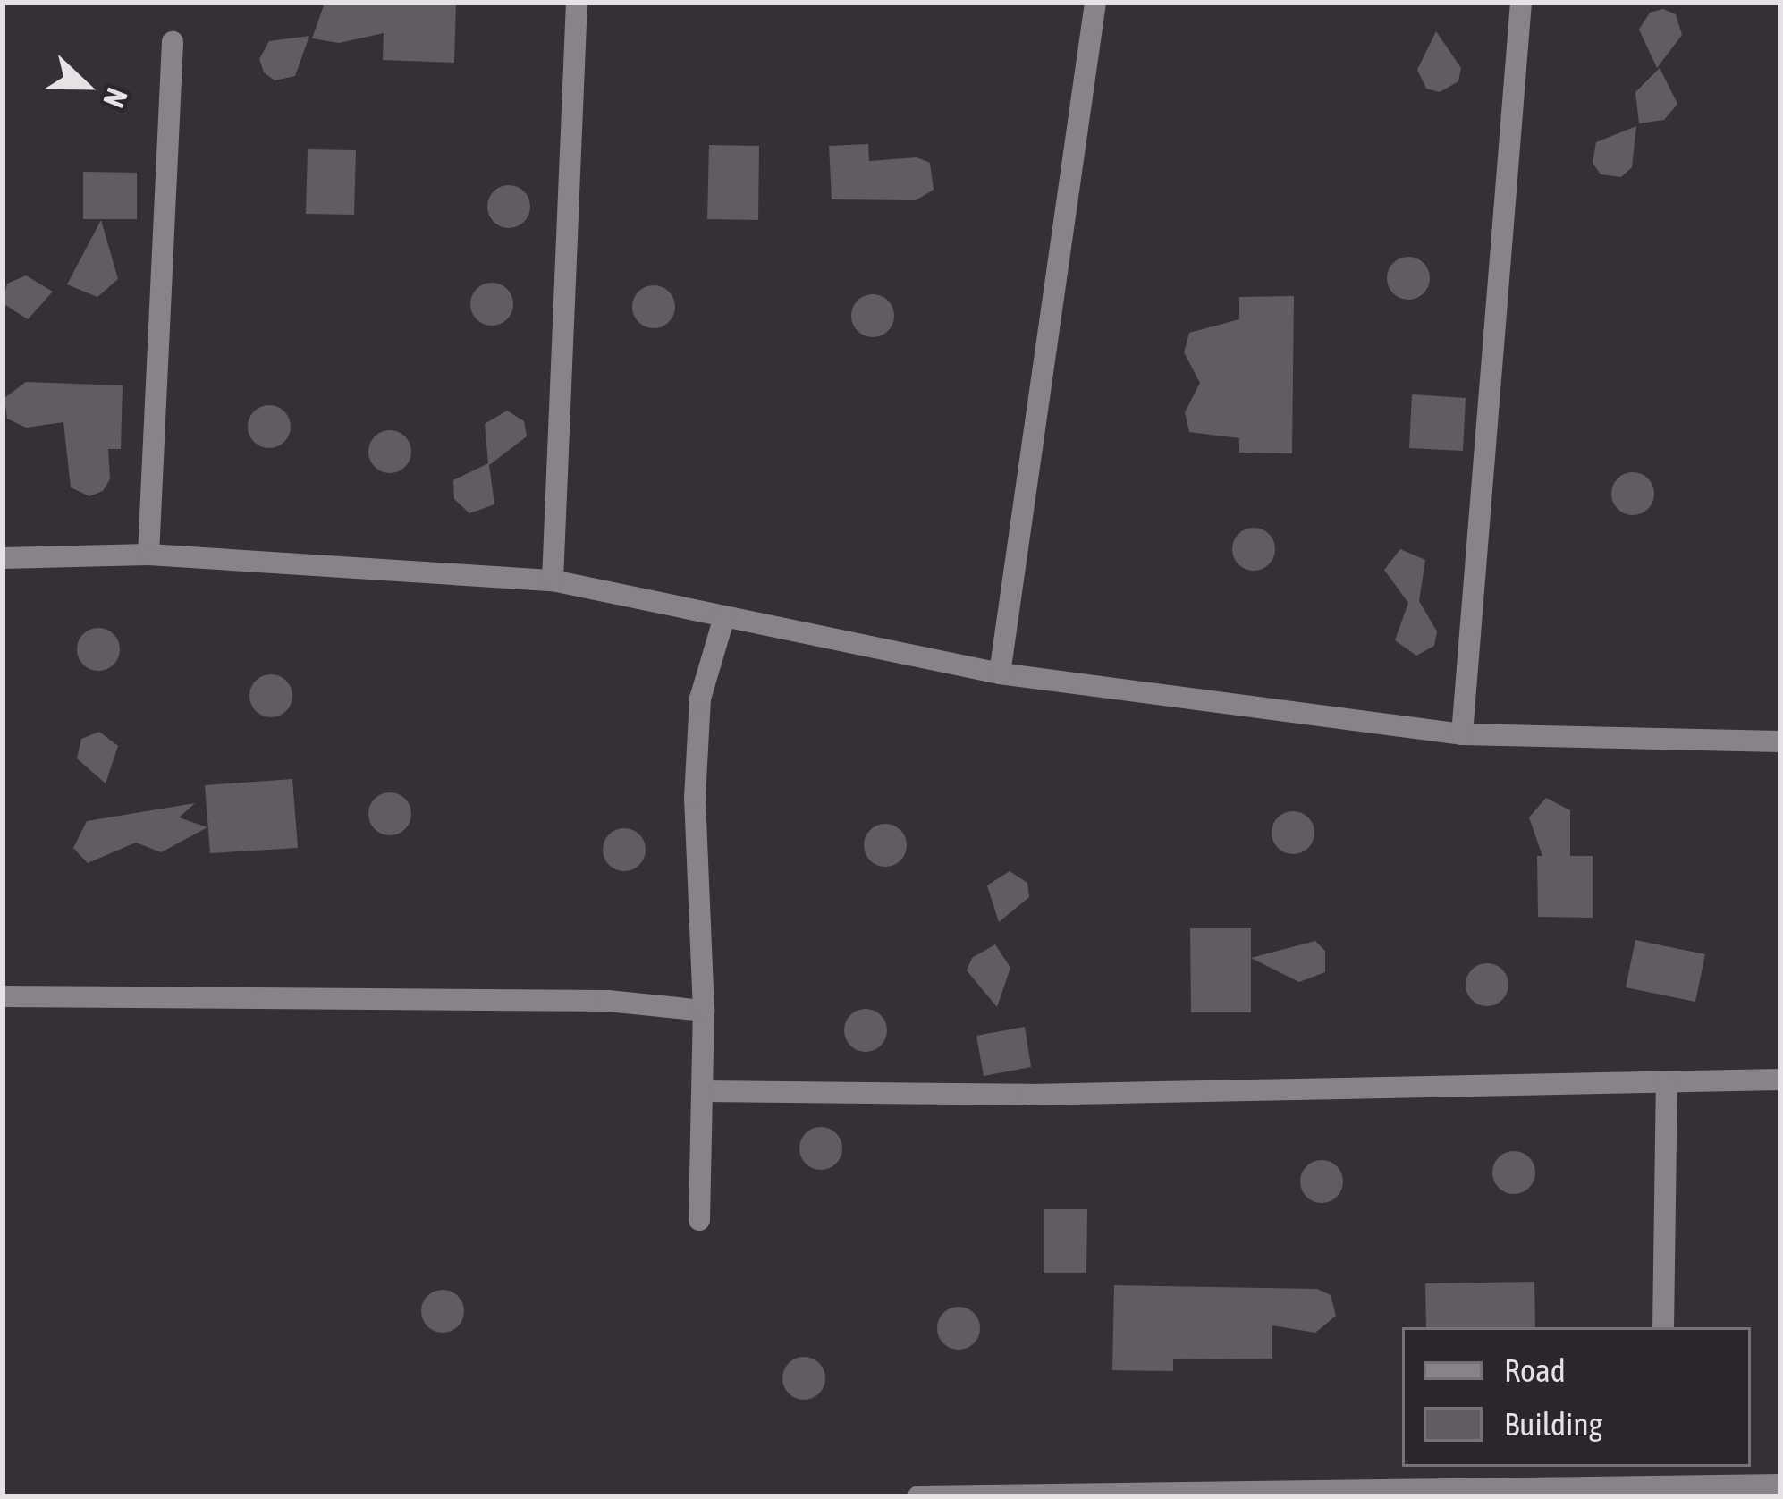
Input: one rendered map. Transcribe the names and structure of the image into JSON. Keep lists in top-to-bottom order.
{
  "legend": ["Road", "Building"],
  "north": "right"
}
